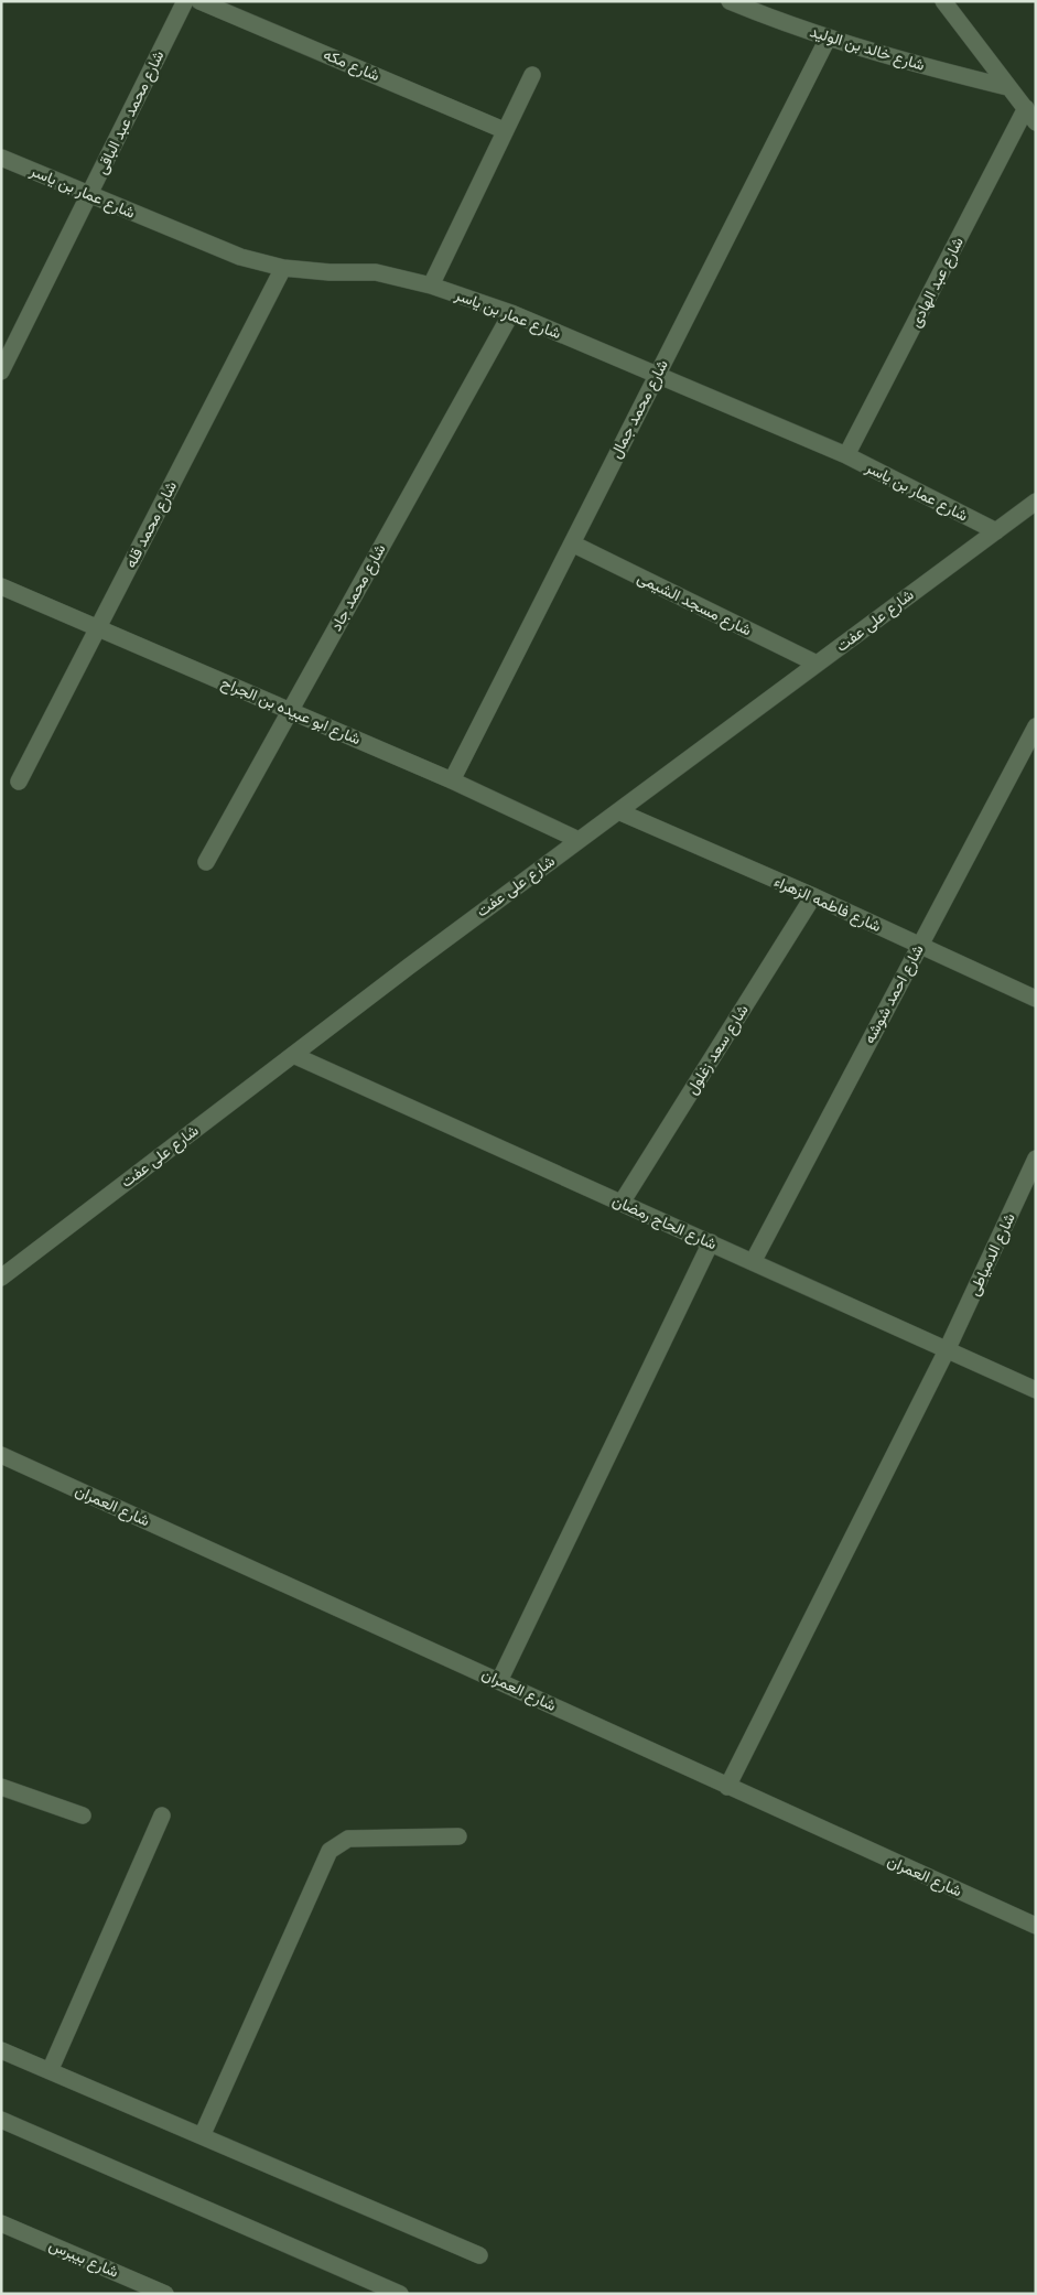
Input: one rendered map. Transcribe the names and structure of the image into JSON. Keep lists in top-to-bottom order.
{
  "streets": {
    "street": [
      "شارع خالد بن الوليد",
      "شارع مكه",
      "شارع محمد عبد الباقى",
      "شارع عمار بن ياسر",
      "شارع عبد الهادى",
      "شارع محمد جمال",
      "شارع محمد قله",
      "شارع محمد جاد",
      "شارع مسجد الشيمى",
      "شارع على عفت",
      "شارع ابو عبيده بن الجراح",
      "شارع فاطمه الزهراء",
      "شارع احمد شوشه",
      "شارع سعد زغلول",
      "شارع الحاج رمضان",
      "شارع الدمياطى",
      "شارع العمران",
      "شارع بيبرس"
    ]
  },
  "crossings": [
    ["شارع خالد بن الوليد", "شارع محمد جمال"],
    ["شارع محمد عبد الباقى", "شارع عمار بن ياسر"],
    ["شارع عمار بن ياسر", "شارع عبد الهادى"],
    ["شارع عمار بن ياسر", "شارع محمد جمال"],
    ["شارع عمار بن ياسر", "شارع محمد قله"],
    ["شارع عمار بن ياسر", "شارع محمد جاد"],
    ["شارع عمار بن ياسر", "شارع على عفت"],
    ["شارع محمد جمال", "شارع مسجد الشيمى"],
    ["شارع محمد جمال", "شارع ابو عبيده بن الجراح"],
    ["شارع محمد قله", "شارع ابو عبيده بن الجراح"],
    ["شارع محمد جاد", "شارع ابو عبيده بن الجراح"],
    ["شارع مسجد الشيمى", "شارع على عفت"],
    ["شارع على عفت", "شارع ابو عبيده بن الجراح"],
    ["شارع على عفت", "شارع فاطمه الزهراء"],
    ["شارع على عفت", "شارع الحاج رمضان"],
    ["شارع فاطمه الزهراء", "شارع احمد شوشه"],
    ["شارع فاطمه الزهراء", "شارع سعد زغلول"],
    ["شارع احمد شوشه", "شارع الحاج رمضان"],
    ["شارع سعد زغلول", "شارع الحاج رمضان"],
    ["شارع الحاج رمضان", "شارع الدمياطى"],
    ["شارع الدمياطى", "شارع العمران"]
  ]
}
